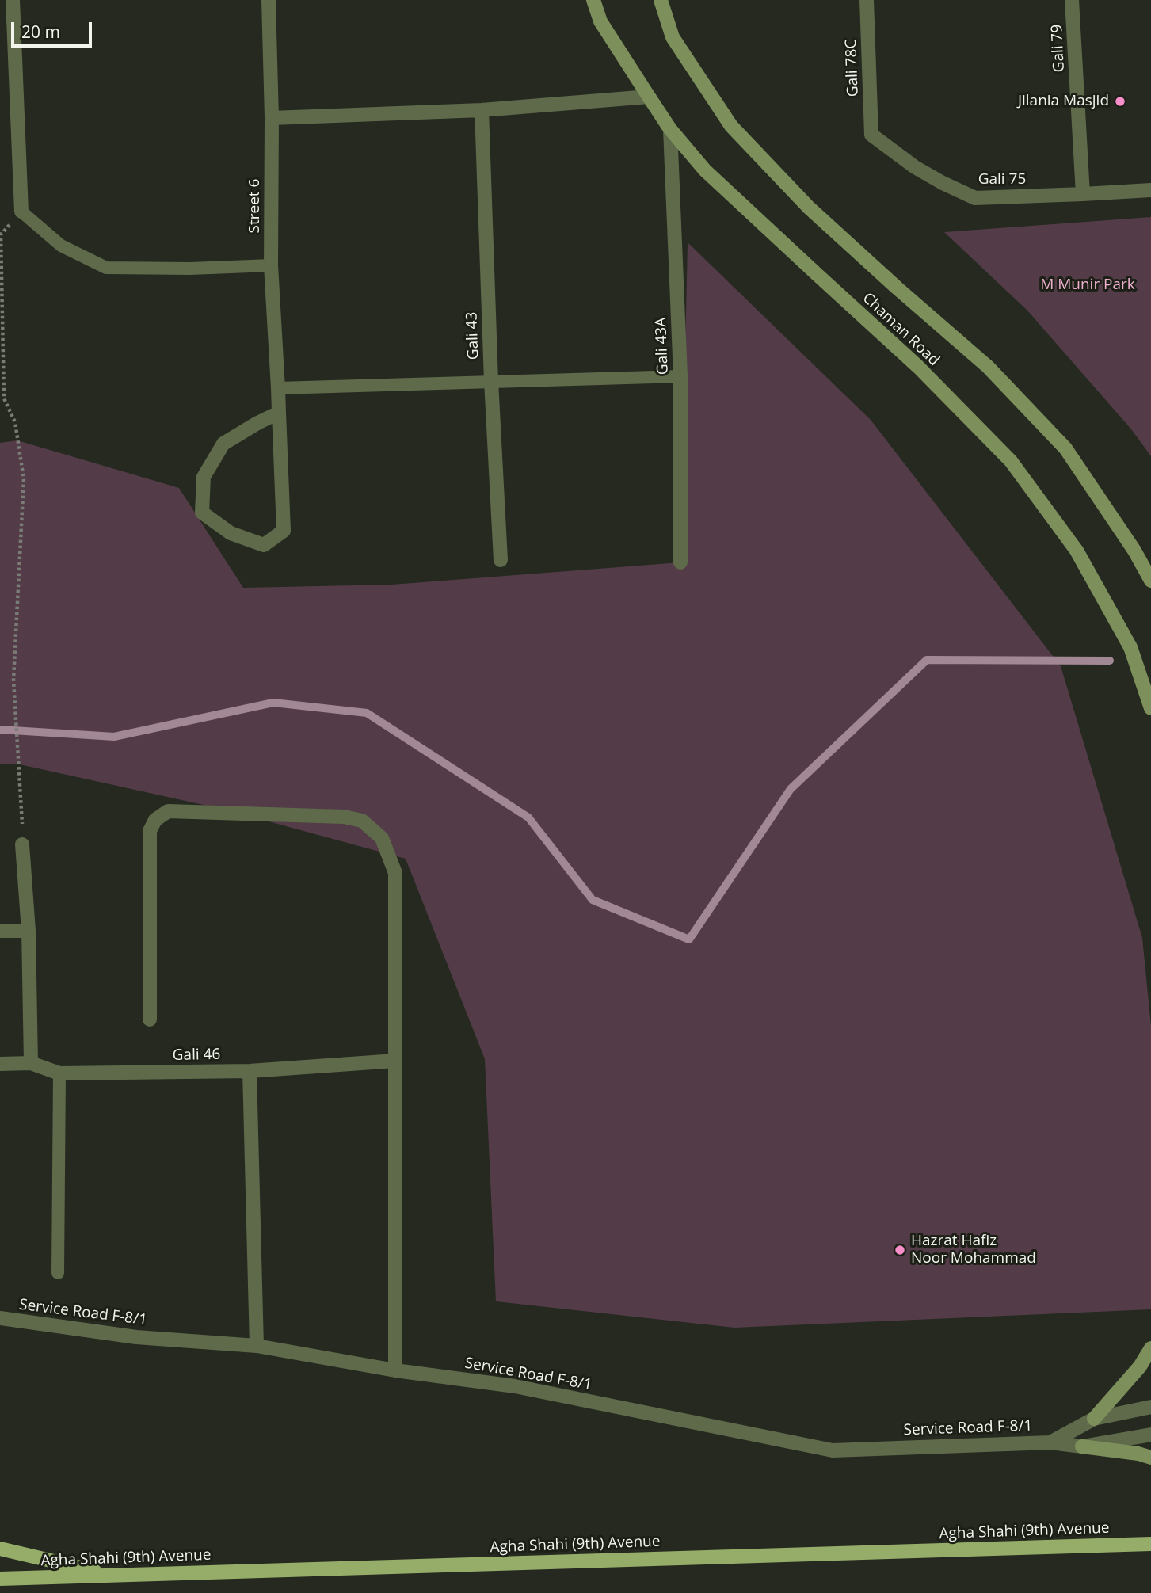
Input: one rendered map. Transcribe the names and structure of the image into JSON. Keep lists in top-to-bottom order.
{
  "streets": {
    "main road": ["Agha Shahi (9th) Avenue"],
    "street": [
      "Gali 79",
      "Gali 78C",
      "Gali 75",
      "Street 6",
      "Chaman Road",
      "Gali 43",
      "Gali 43A",
      "Gali 46",
      "Service Road F-8/1"
    ]
  },
  "crossings": [
    ["Gali 79", "Gali 75"],
    ["Gali 78C", "Gali 75"],
    ["Chaman Road", "Gali 43A"]
  ],
  "parks": ["M Munir Park"],
  "places": ["Jilania Masjid", "Hazrat Hafiz Noor Mohammad"],
  "scale_bar": "20 m"
}
